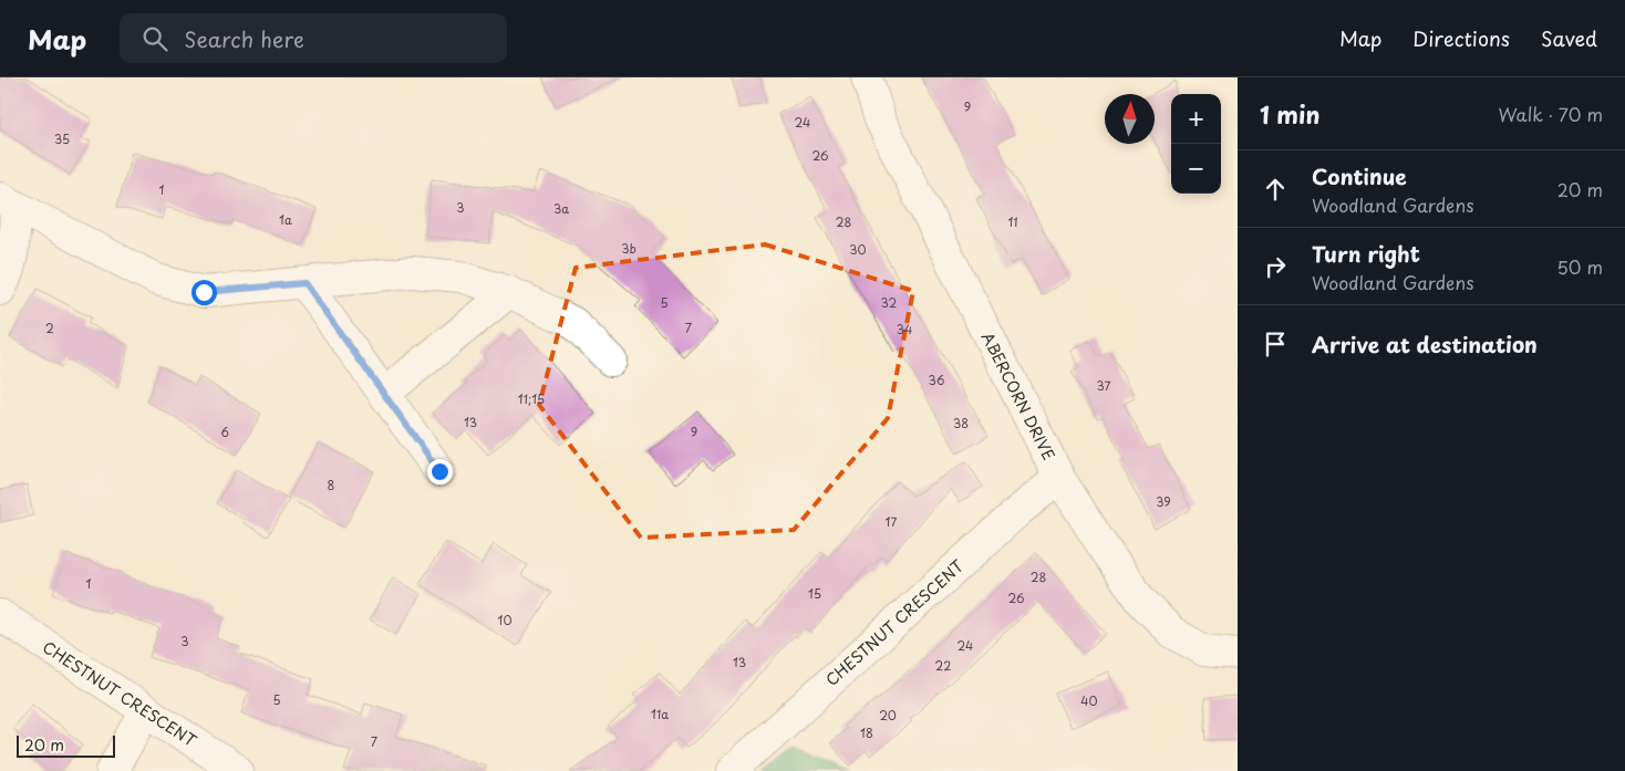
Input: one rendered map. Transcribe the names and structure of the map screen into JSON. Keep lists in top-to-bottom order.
{
  "streets": {
    "street": ["ABERCORN DRIVE", "CHESTNUT CRESCENT"]
  },
  "crossings": [
    ["ABERCORN DRIVE", "CHESTNUT CRESCENT"]
  ],
  "house_numbers": [
    "9",
    "24",
    "35",
    "26",
    "1",
    "3",
    "3a",
    "1a",
    "28",
    "11",
    "3b",
    "30",
    "5",
    "32",
    "2",
    "7",
    "34",
    "36",
    "37",
    "11;15",
    "13",
    "38",
    "6",
    "9",
    "8",
    "39",
    "17",
    "28",
    "1",
    "15",
    "26",
    "10",
    "3",
    "24",
    "13",
    "22",
    "5",
    "40",
    "11a",
    "20",
    "18",
    "7"
  ],
  "scale_bar": "20 m",
  "north": "top",
  "page": {
    "header": "Map",
    "search": "Search here",
    "nav": ["Map", "Directions", "Saved"],
    "heading": ["1 min", "Walk · 70 m"],
    "map_buttons": ["+", "−"],
    "list": [
      ["Continue", "Woodland Gardens", "20 m"],
      ["Turn right", "Woodland Gardens", "50 m"],
      "Arrive at destination"
    ],
    "scale": "20 m"
  }
}
